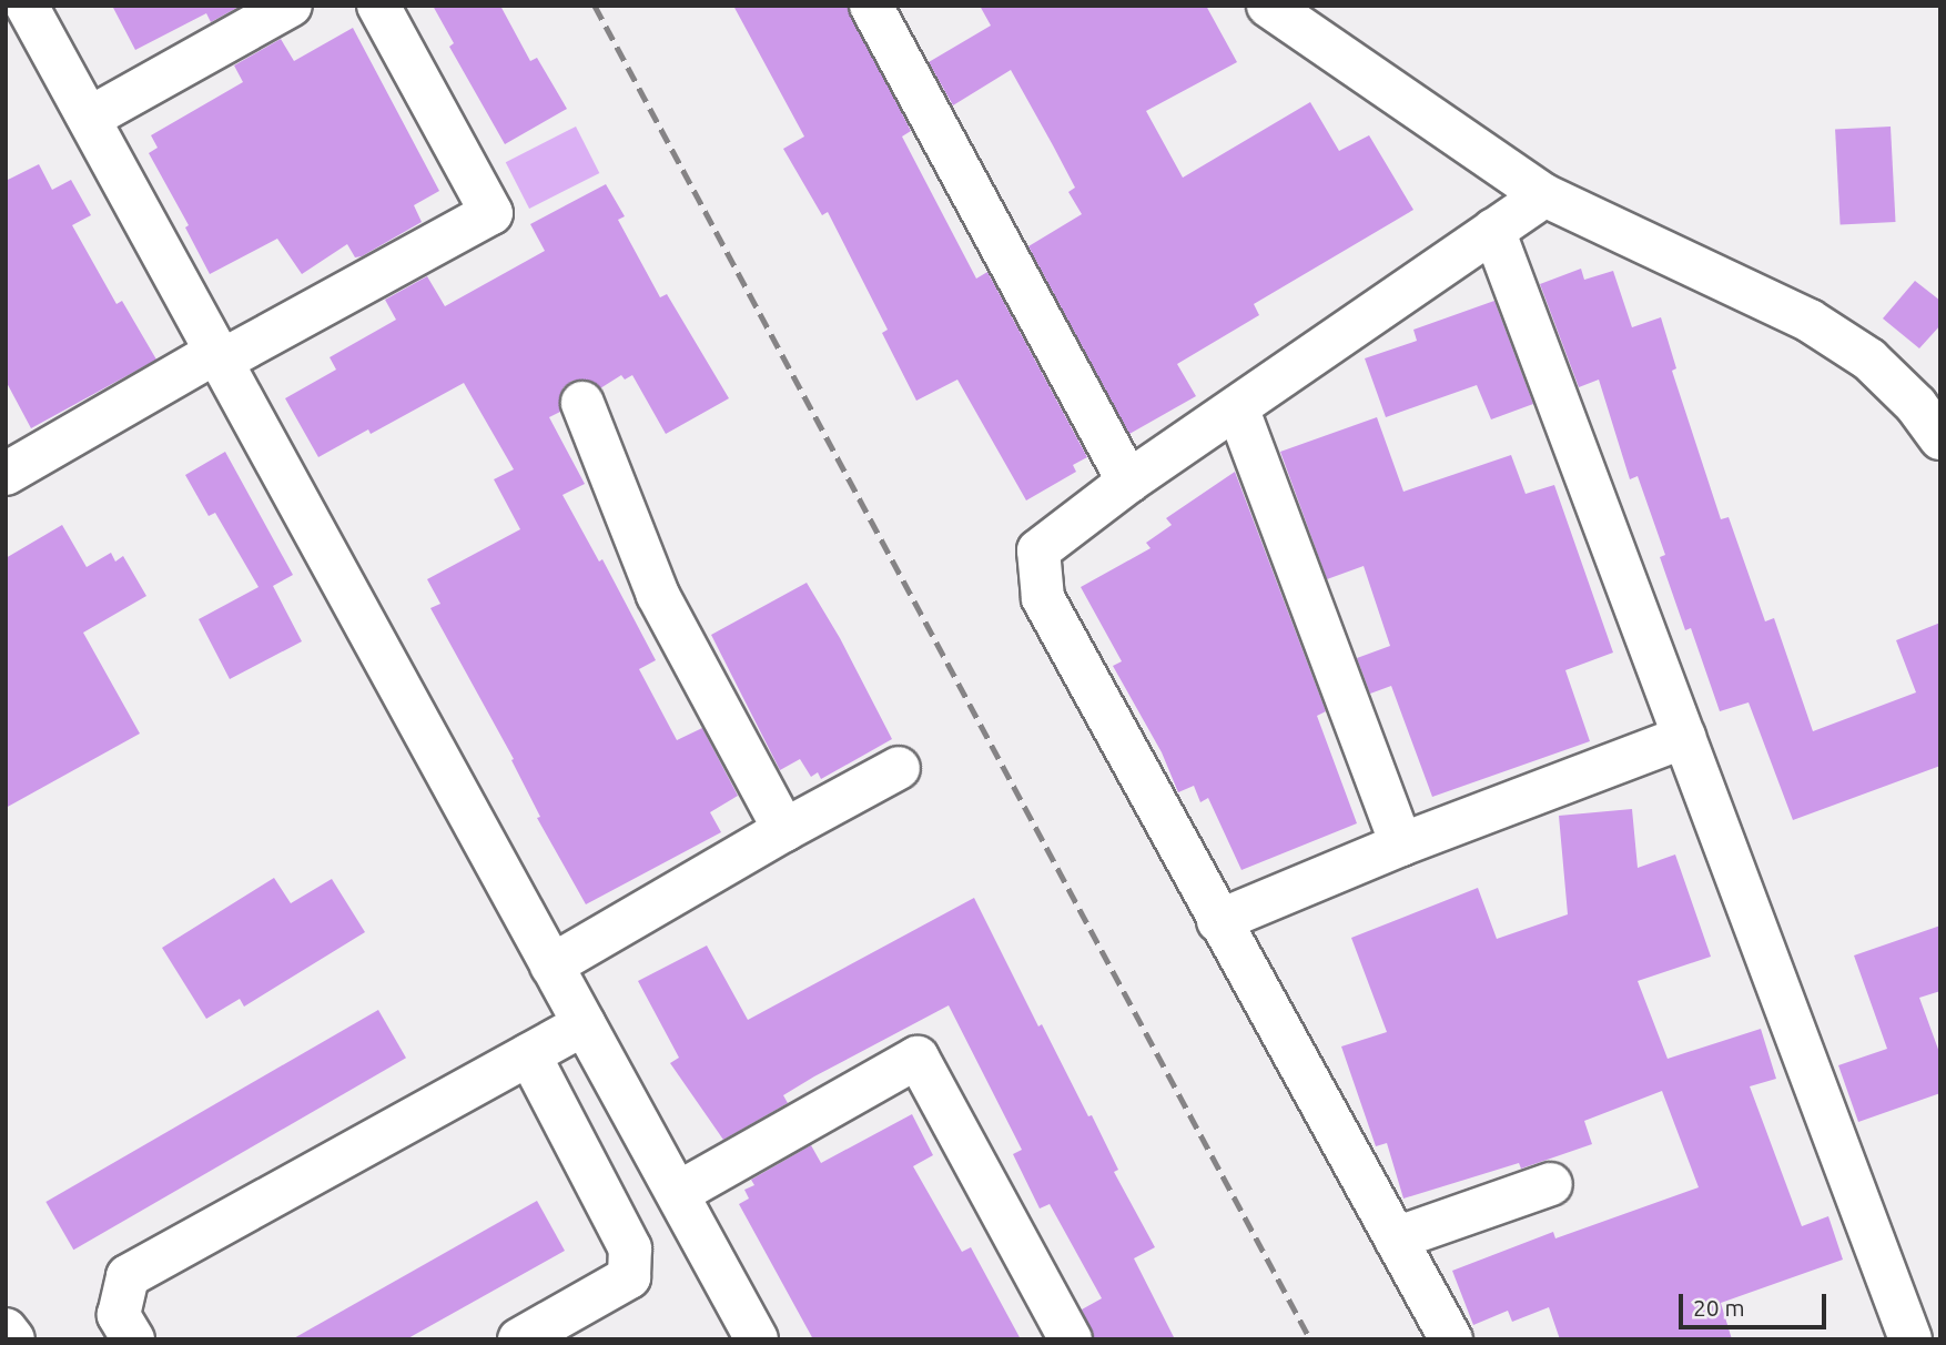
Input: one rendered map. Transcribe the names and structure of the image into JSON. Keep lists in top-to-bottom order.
{
  "scale_bar": "20 m"
}
